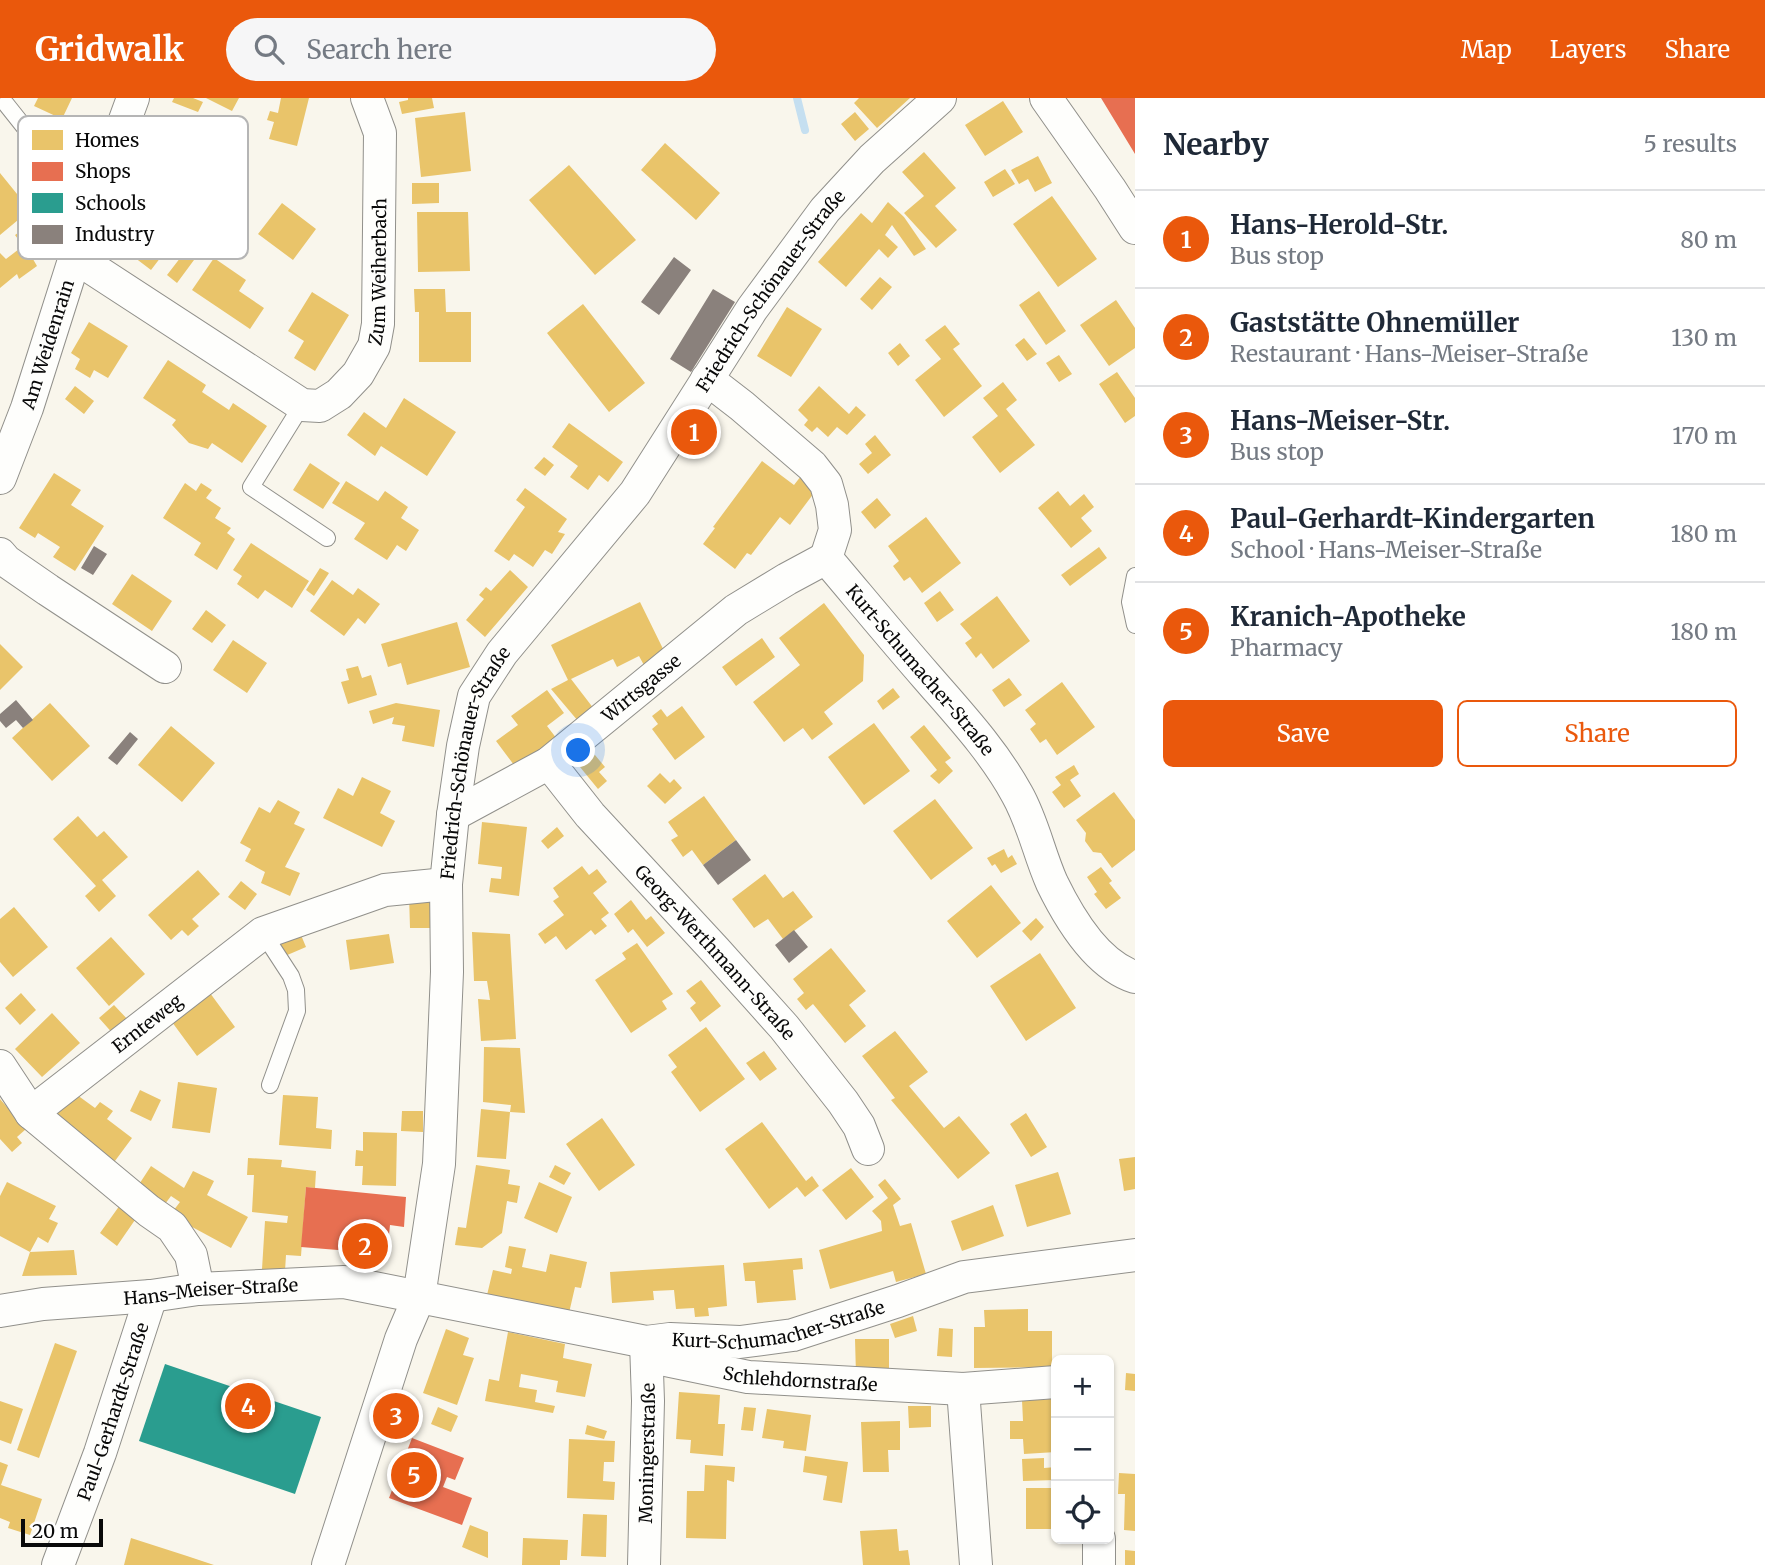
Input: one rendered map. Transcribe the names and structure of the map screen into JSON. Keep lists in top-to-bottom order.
{
  "streets": {
    "street": [
      "Zum Weiherbach",
      "Friedrich-Schönauer-Straße",
      "Am Weidenrain",
      "Kurt-Schumacher-Straße",
      "Wirtsgasse",
      "Georg-Werthmann-Straße",
      "Ernteweg",
      "Hans-Meiser-Straße",
      "Schlehdornstraße",
      "Paul-Gerhardt-Straße",
      "Moningerstraße"
    ]
  },
  "crossings": [
    ["Friedrich-Schönauer-Straße", "Kurt-Schumacher-Straße"],
    ["Friedrich-Schönauer-Straße", "Wirtsgasse"],
    ["Friedrich-Schönauer-Straße", "Ernteweg"],
    ["Friedrich-Schönauer-Straße", "Hans-Meiser-Straße"],
    ["Kurt-Schumacher-Straße", "Wirtsgasse"],
    ["Kurt-Schumacher-Straße", "Hans-Meiser-Straße"],
    ["Kurt-Schumacher-Straße", "Schlehdornstraße"],
    ["Kurt-Schumacher-Straße", "Moningerstraße"],
    ["Wirtsgasse", "Georg-Werthmann-Straße"],
    ["Hans-Meiser-Straße", "Paul-Gerhardt-Straße"],
    ["Schlehdornstraße", "Moningerstraße"]
  ],
  "legend": [
    "Homes",
    "Shops",
    "Schools",
    "Industry"
  ],
  "scale_bar": "20 m",
  "page": {
    "header": "Gridwalk",
    "search": "Search here",
    "nav": ["Map", "Layers", "Share"],
    "heading": ["Nearby", "5 results"],
    "list": [
      {
        "mark": "1",
        "name": "Hans-Herold-Str.",
        "note": "Bus stop",
        "value": "80 m"
      },
      {
        "mark": "2",
        "name": "Gaststätte Ohnemüller",
        "note": "Restaurant · Hans-Meiser-Straße",
        "value": "130 m"
      },
      {
        "mark": "3",
        "name": "Hans-Meiser-Str.",
        "note": "Bus stop",
        "value": "170 m"
      },
      {
        "mark": "4",
        "name": "Paul-Gerhardt-Kindergarten",
        "note": "School · Hans-Meiser-Straße",
        "value": "180 m"
      },
      {
        "mark": "5",
        "name": "Kranich-Apotheke",
        "note": "Pharmacy",
        "value": "180 m"
      }
    ],
    "pins": [
      "1",
      "2",
      "4",
      "3",
      "5"
    ],
    "buttons": ["Save", "Share"],
    "map_buttons": ["+", "−"],
    "scale": "20 m"
  }
}
